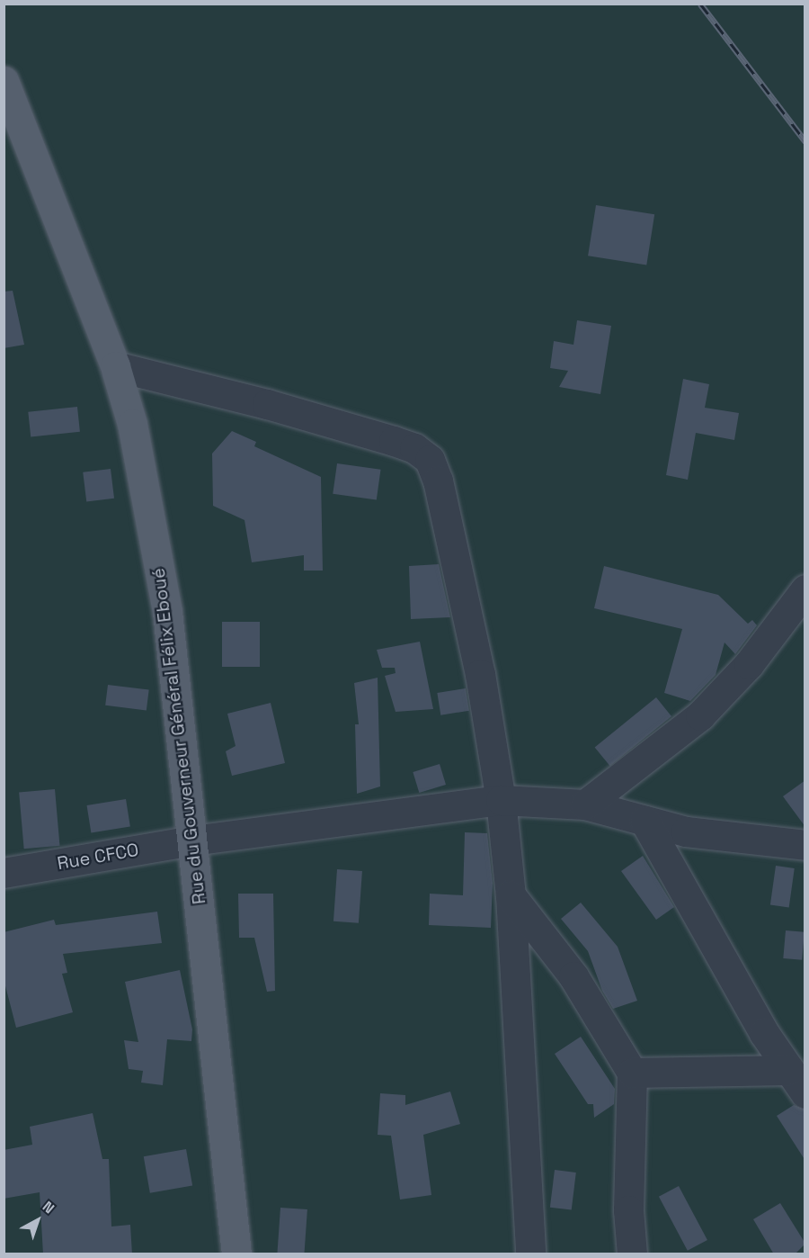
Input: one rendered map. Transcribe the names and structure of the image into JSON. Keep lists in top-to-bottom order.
{
  "streets": {
    "main road": ["Rue du Gouverneur Général Félix Eboué"],
    "street": ["Rue CFCO"]
  },
  "crossings": [
    ["Rue du Gouverneur Général Félix Eboué", "Rue CFCO"]
  ],
  "north": "top right"
}
